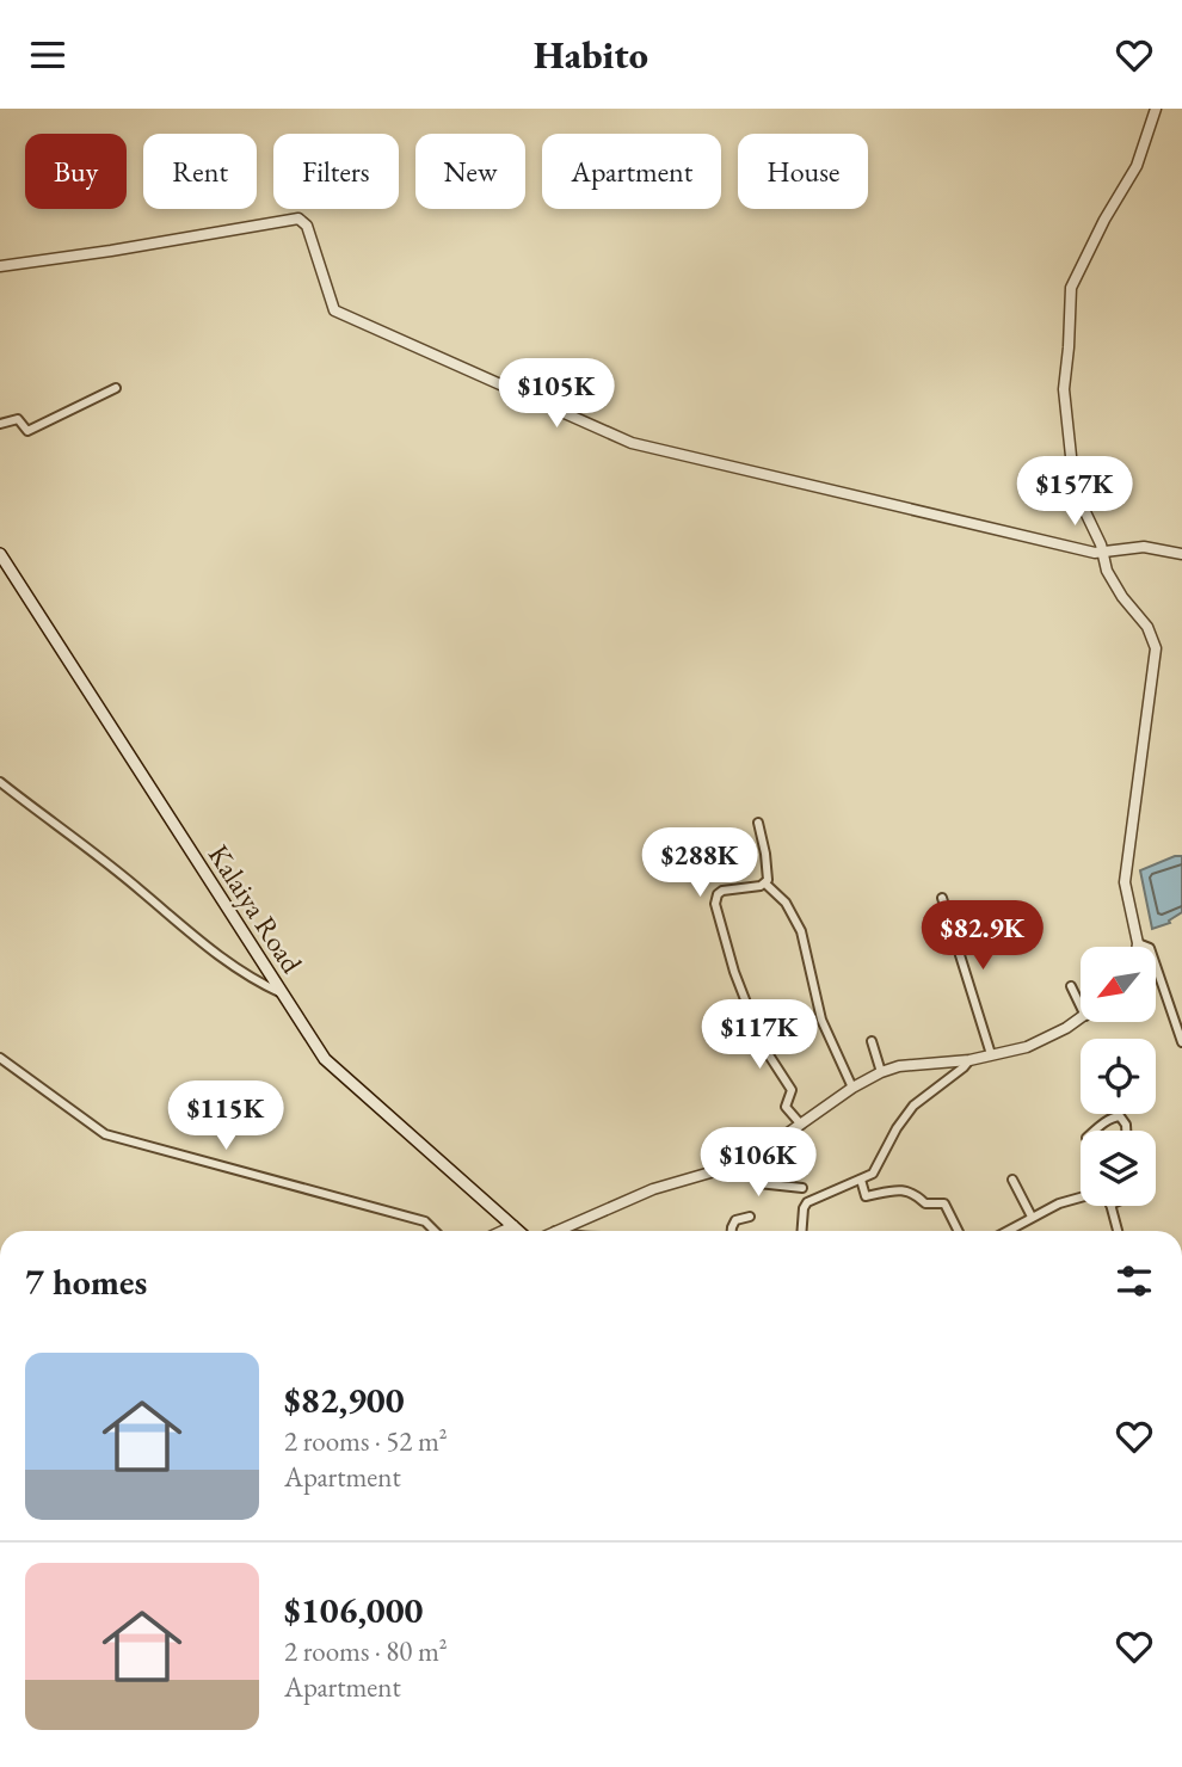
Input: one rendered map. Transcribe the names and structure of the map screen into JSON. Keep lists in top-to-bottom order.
{
  "streets": {
    "main road": ["Kalaiya Road"]
  },
  "north": "bottom left",
  "page": {
    "header": "Habito",
    "chip": [
      "Buy",
      "Rent",
      "Filters",
      "New",
      "Apartment",
      "House"
    ],
    "price": [
      "$105K",
      "$157K",
      "$288K",
      "$82.9K",
      "$117K",
      "$115K",
      "$106K"
    ],
    "heading": "7 homes",
    "list": [
      {
        "name": "$82,900",
        "note": "2 rooms · 52 m² · Apartment"
      },
      {
        "name": "$106,000",
        "note": "2 rooms · 80 m² · Apartment"
      }
    ]
  }
}
